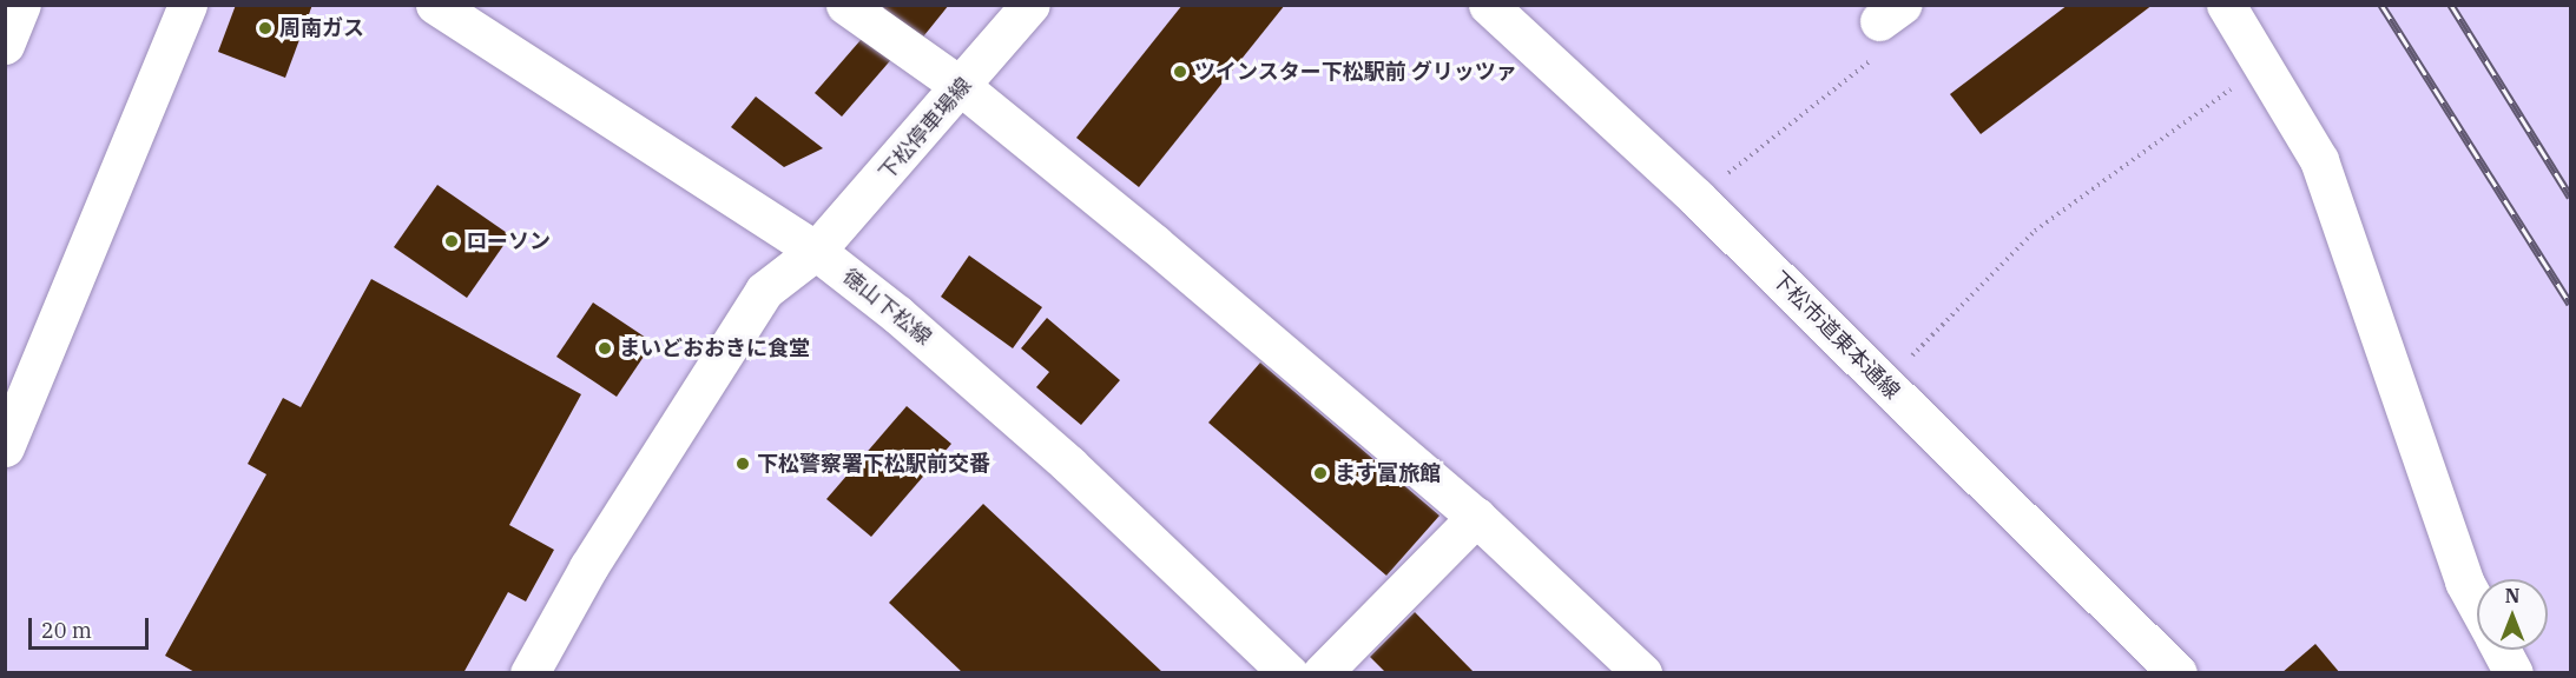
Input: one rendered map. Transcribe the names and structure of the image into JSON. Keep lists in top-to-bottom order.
{
  "streets": {
    "street": ["下松停車場線", "徳山下松線", "下松市道東本通線"]
  },
  "crossings": [
    ["下松停車場線", "徳山下松線"]
  ],
  "places": [
    "周南ガス",
    "ツインスター下松駅前 グリッツァ",
    "ローソン",
    "まいどおおきに食堂",
    "下松警察署下松駅前交番",
    "ます富旅館"
  ],
  "scale_bar": "20 m",
  "north": "top"
}
